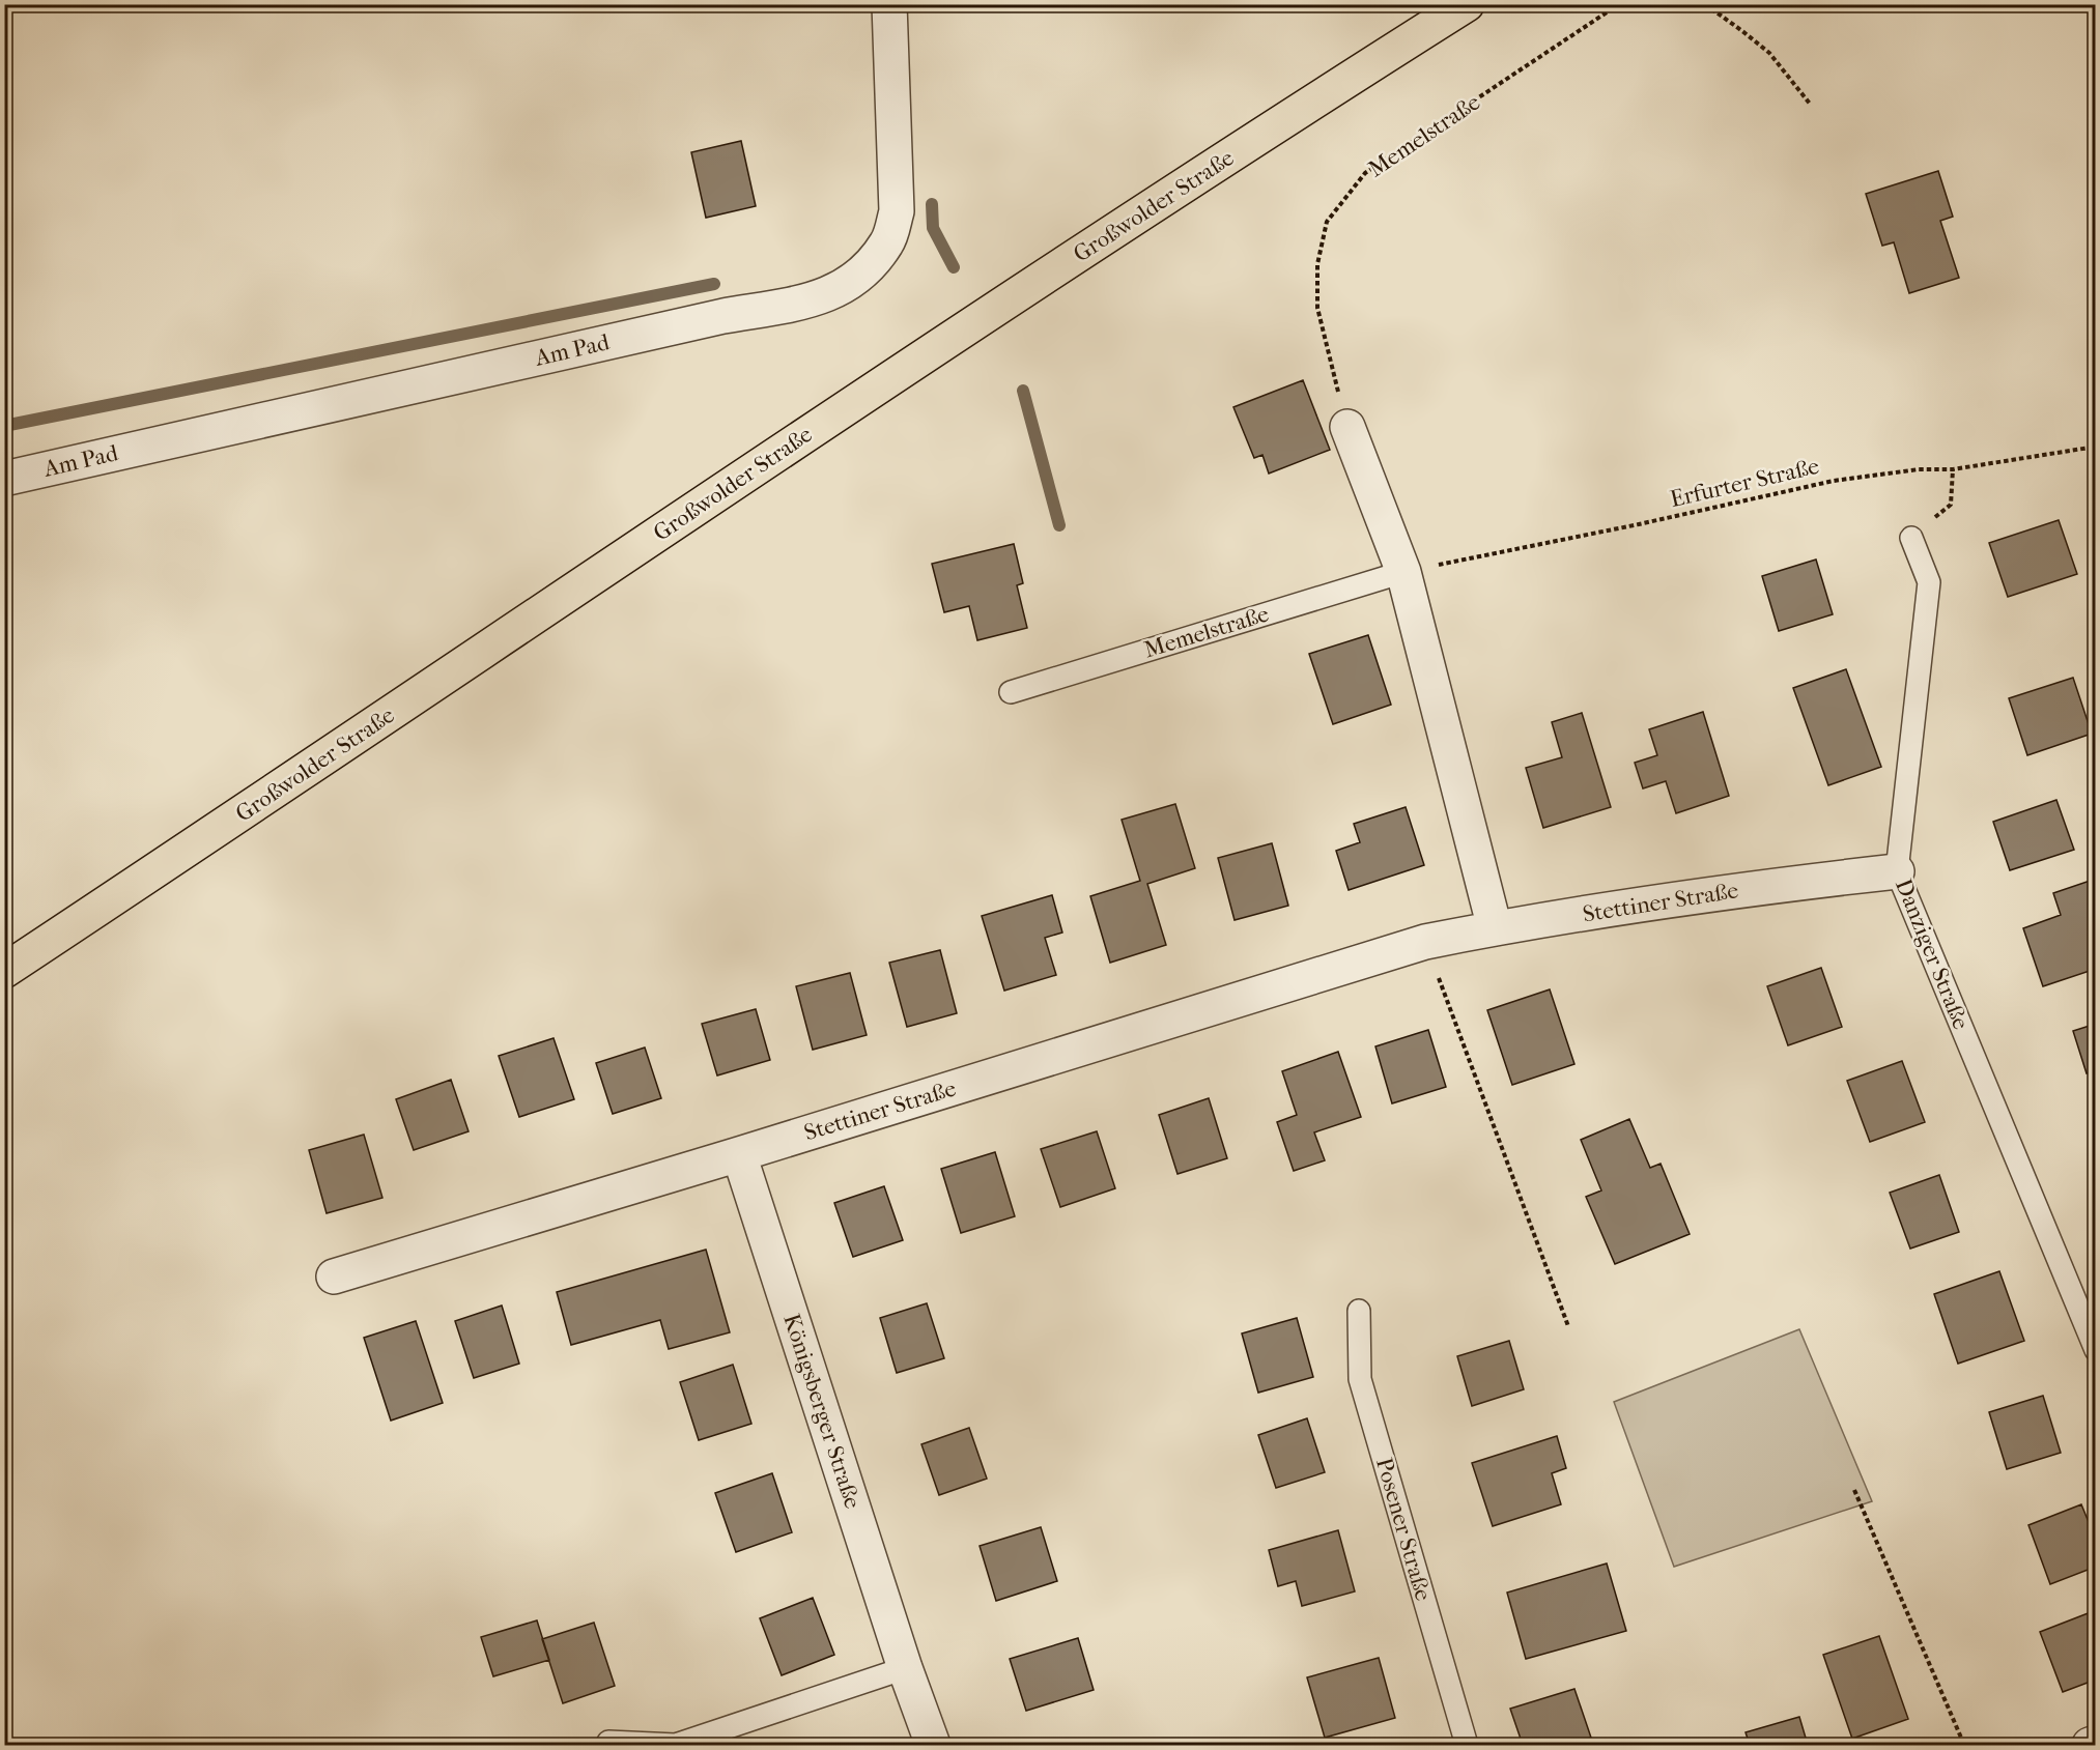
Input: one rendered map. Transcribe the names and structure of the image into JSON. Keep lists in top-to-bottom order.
{
  "streets": {
    "main road": ["Großwolder Straße"],
    "street": ["Am Pad", "Stettiner Straße", "Königsberger Straße"],
    "lane": ["Memelstraße", "Danziger Straße", "Posener Straße"],
    "path": ["Erfurter Straße"]
  },
  "crossings": [
    ["Memelstraße", "Erfurter Straße"],
    ["Stettiner Straße", "Danziger Straße"],
    ["Stettiner Straße", "Königsberger Straße"]
  ]
}
